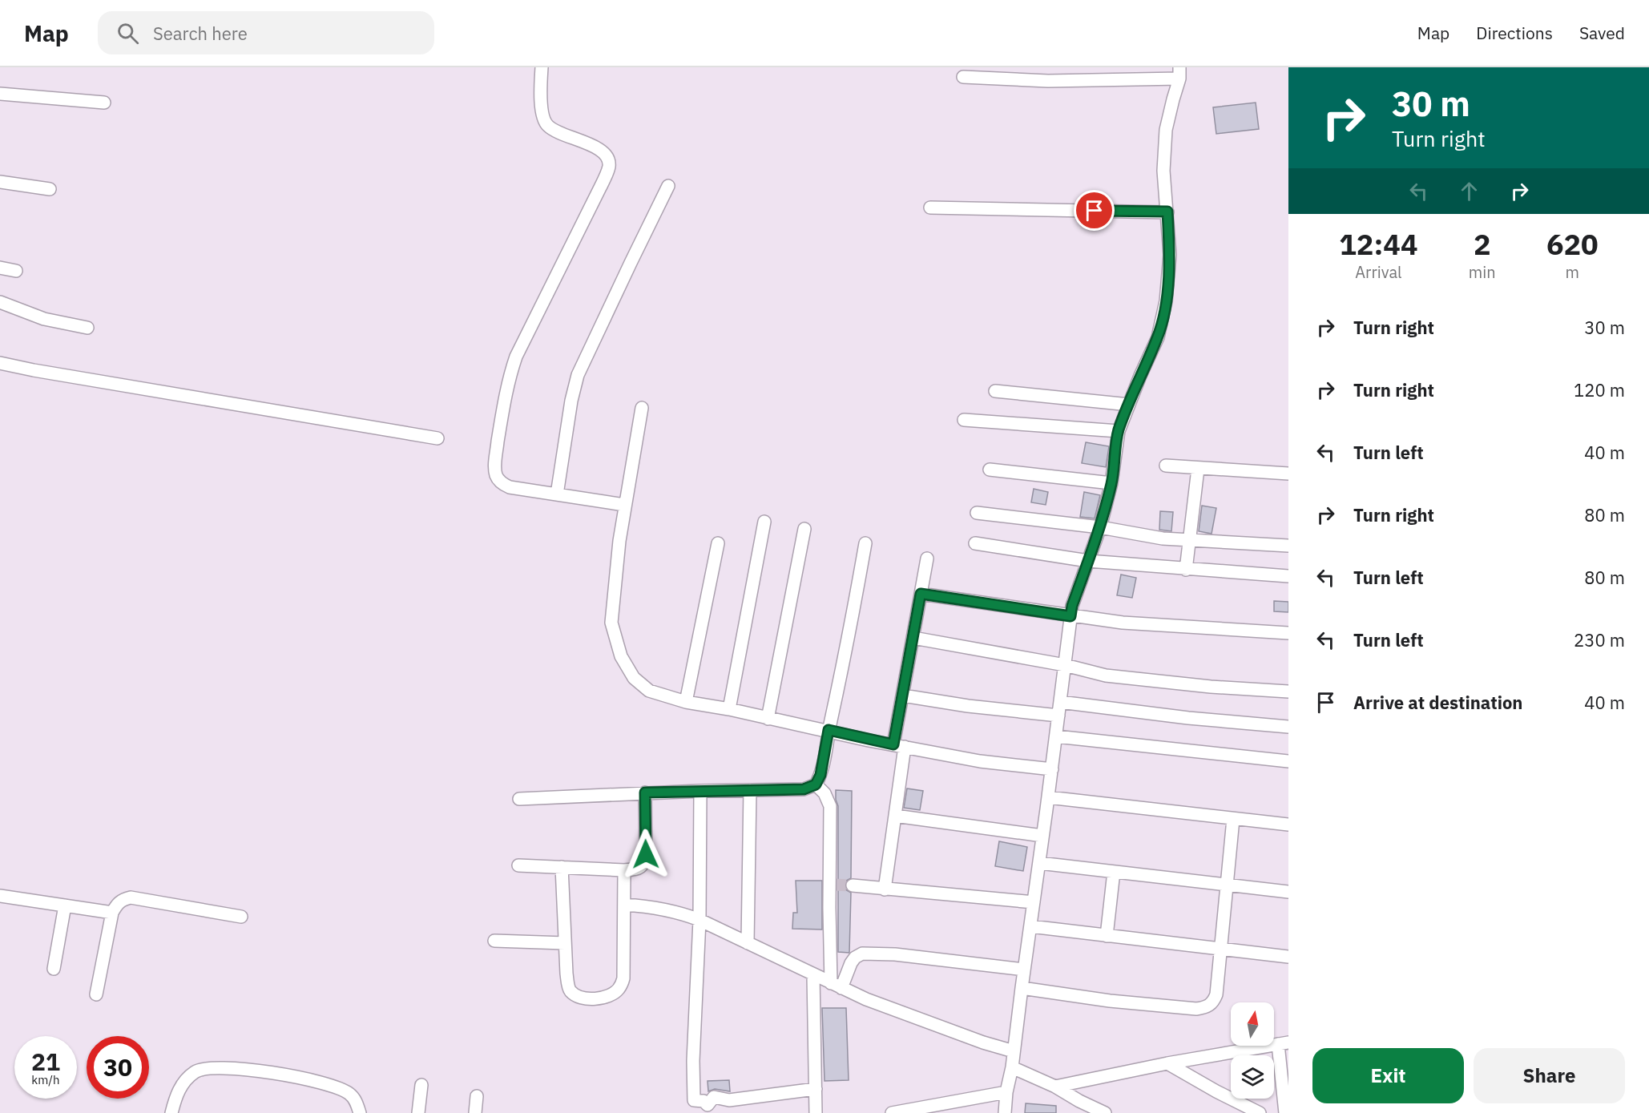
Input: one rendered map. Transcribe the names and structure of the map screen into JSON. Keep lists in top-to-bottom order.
{
  "north": "top",
  "page": {
    "header": "Map",
    "search": "Search here",
    "nav": ["Map", "Directions", "Saved"],
    "turn": ["30 m", "Turn right"],
    "eta": [
      "12:44",
      "Arrival",
      "2",
      "min",
      "620",
      "m"
    ],
    "list": [
      {
        "name": "Turn right",
        "value": "30 m"
      },
      {
        "name": "Turn right",
        "value": "120 m"
      },
      {
        "name": "Turn left",
        "value": "40 m"
      },
      {
        "name": "Turn right",
        "value": "80 m"
      },
      {
        "name": "Turn left",
        "value": "80 m"
      },
      {
        "name": "Turn left",
        "value": "230 m"
      },
      {
        "name": "Arrive at destination",
        "value": "40 m"
      }
    ],
    "speed": "21 km/h",
    "limit": "30",
    "buttons": ["Exit", "Share"]
  }
}
